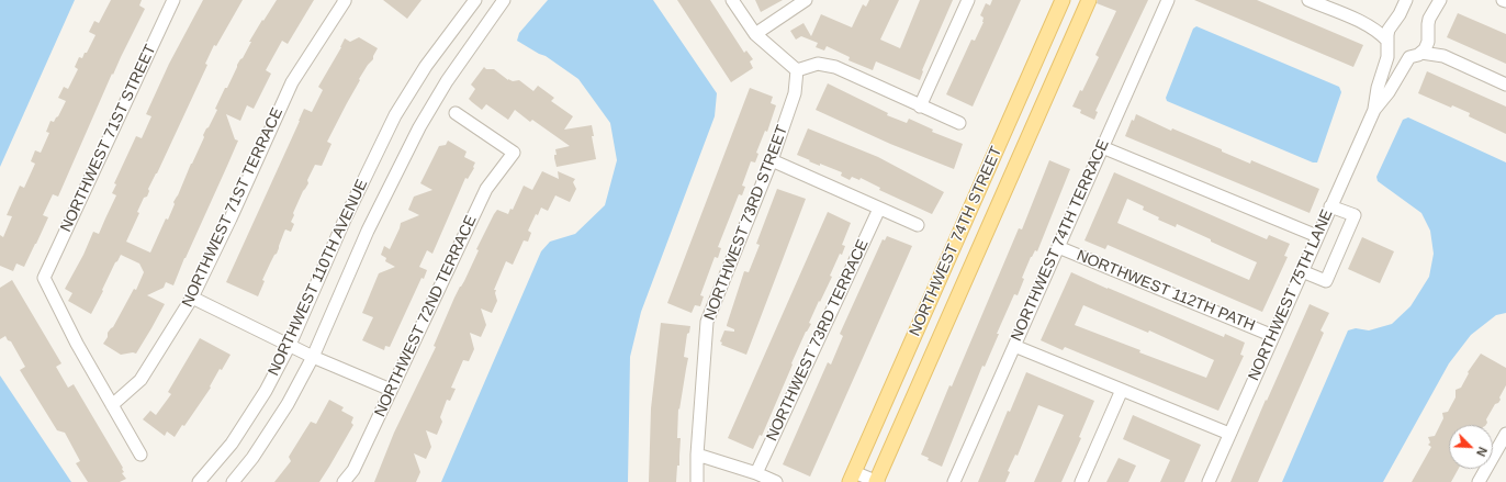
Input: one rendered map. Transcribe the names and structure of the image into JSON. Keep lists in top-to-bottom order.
{
  "streets": {
    "main road": ["NORTHWEST 74TH STREET"],
    "street": [
      "NORTHWEST 71ST STREET",
      "NORTHWEST 71ST TERRACE",
      "NORTHWEST 73RD STREET",
      "NORTHWEST 74TH TERRACE",
      "NORTHWEST 110TH AVENUE",
      "NORTHWEST 112TH PATH",
      "NORTHWEST 75TH LANE",
      "NORTHWEST 72ND TERRACE",
      "NORTHWEST 73RD TERRACE"
    ]
  },
  "crossings": [
    ["NORTHWEST 71ST STREET", "NORTHWEST 71ST TERRACE"],
    ["NORTHWEST 74TH TERRACE", "NORTHWEST 112TH PATH"],
    ["NORTHWEST 112TH PATH", "NORTHWEST 75TH LANE"]
  ],
  "north": "bottom right"
}
